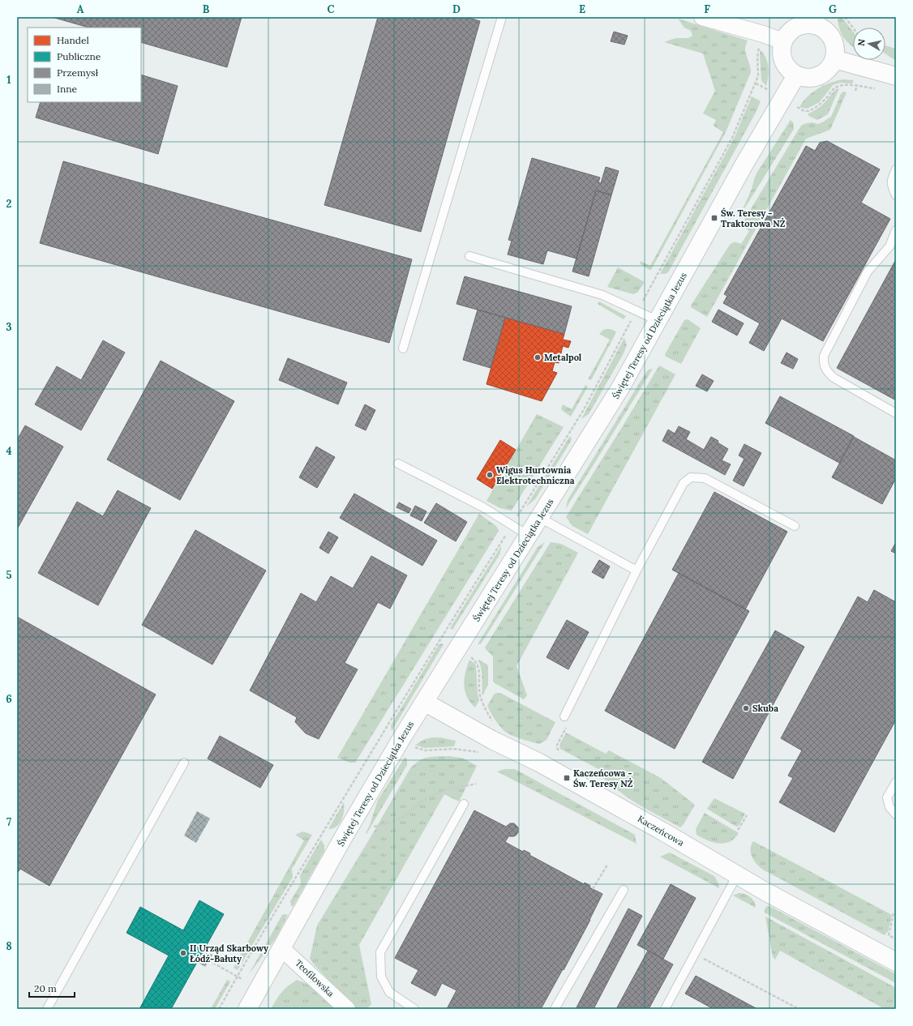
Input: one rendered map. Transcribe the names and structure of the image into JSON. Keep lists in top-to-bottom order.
{
  "streets": {
    "street": ["Świętej Teresy od Dzieciątka Jezus", "Kaczeńcowa", "Teofilowska"]
  },
  "crossings": [
    ["Świętej Teresy od Dzieciątka Jezus", "Kaczeńcowa"],
    ["Świętej Teresy od Dzieciątka Jezus", "Teofilowska"]
  ],
  "places": {
    "transit": ["Św. Teresy - Traktorowa NŻ", "Kaczeńcowa - Św. Teresy NŻ"],
    "other": [
      "Metalpol",
      "Wigus Hurtownia Elektrotechniczna",
      "Skuba",
      "II Urząd Skarbowy Łódź-Bałuty"
    ]
  },
  "legend": [
    "Handel",
    "Publiczne",
    "Przemysł",
    "Inne"
  ],
  "scale_bar": "20 m",
  "north": "left",
  "grid": {
    "columns": [
      "A",
      "B",
      "C",
      "D",
      "E",
      "F",
      "G"
    ],
    "rows": [
      "1",
      "2",
      "3",
      "4",
      "5",
      "6",
      "7",
      "8"
    ]
  }
}
